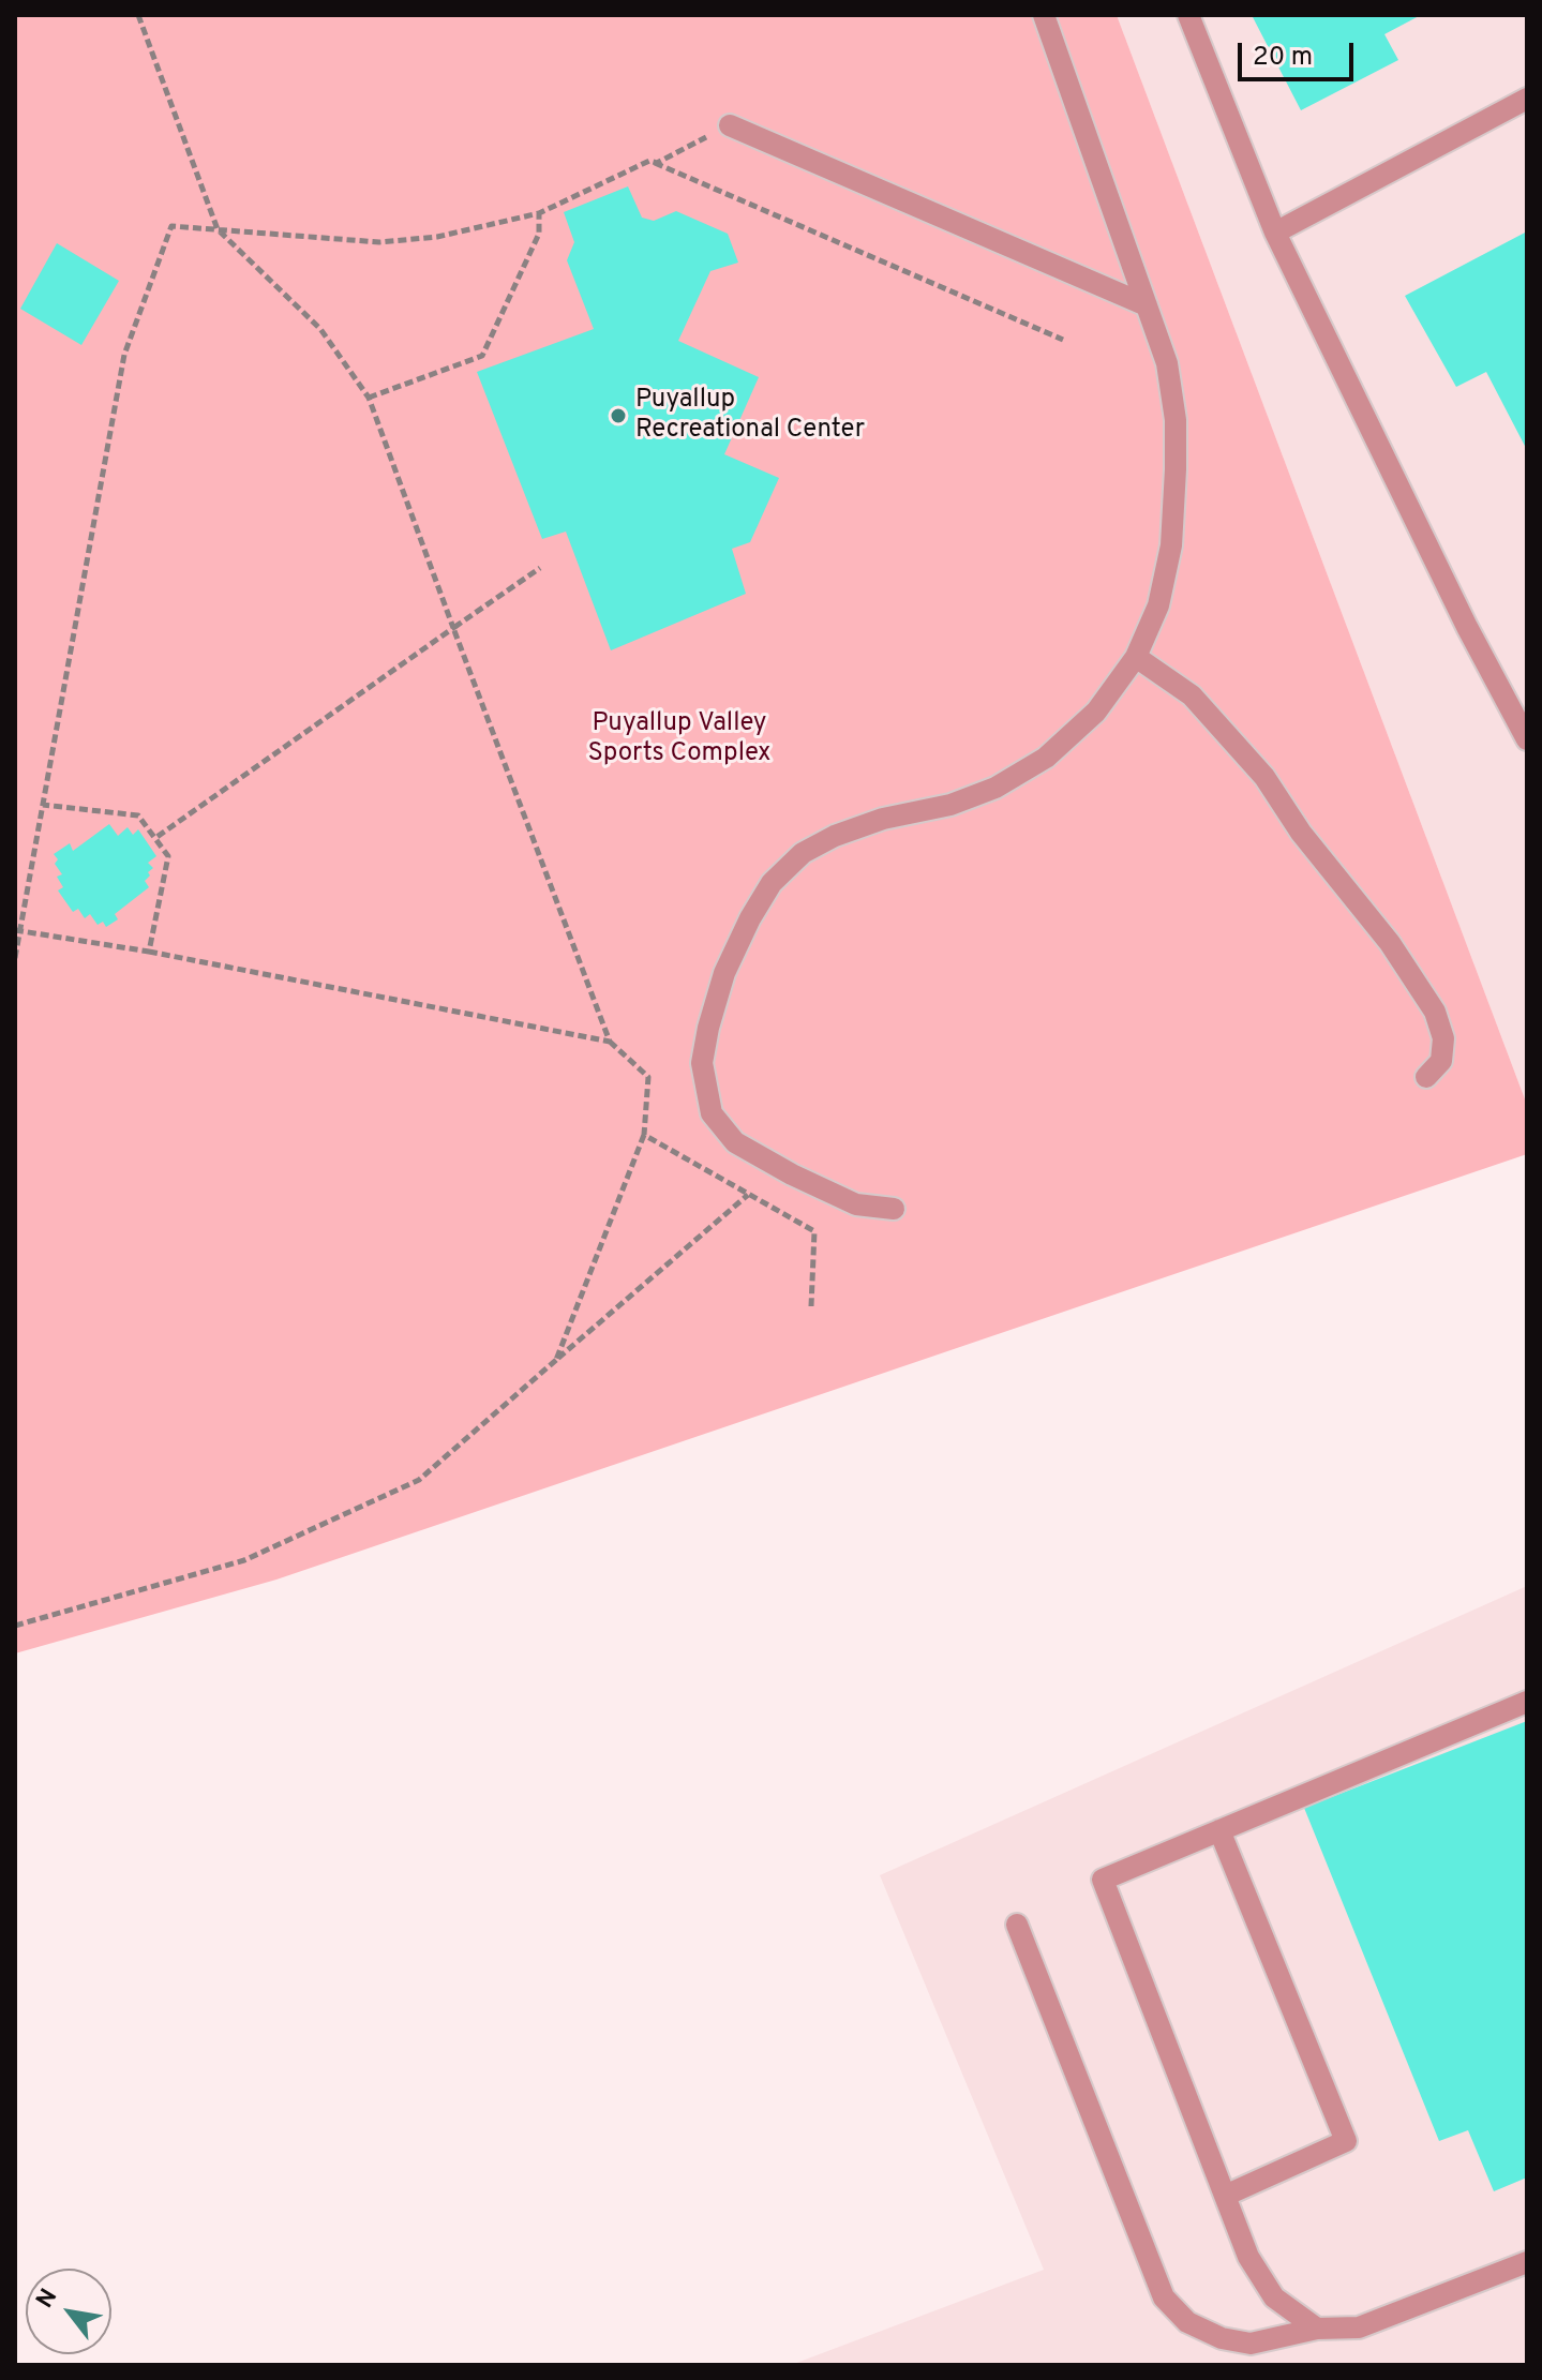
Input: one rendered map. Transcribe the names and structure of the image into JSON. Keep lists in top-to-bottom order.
{
  "parks": ["Puyallup Valley Sports Complex"],
  "places": ["Puyallup Recreational Center"],
  "scale_bar": "20 m",
  "north": "top left"
}
